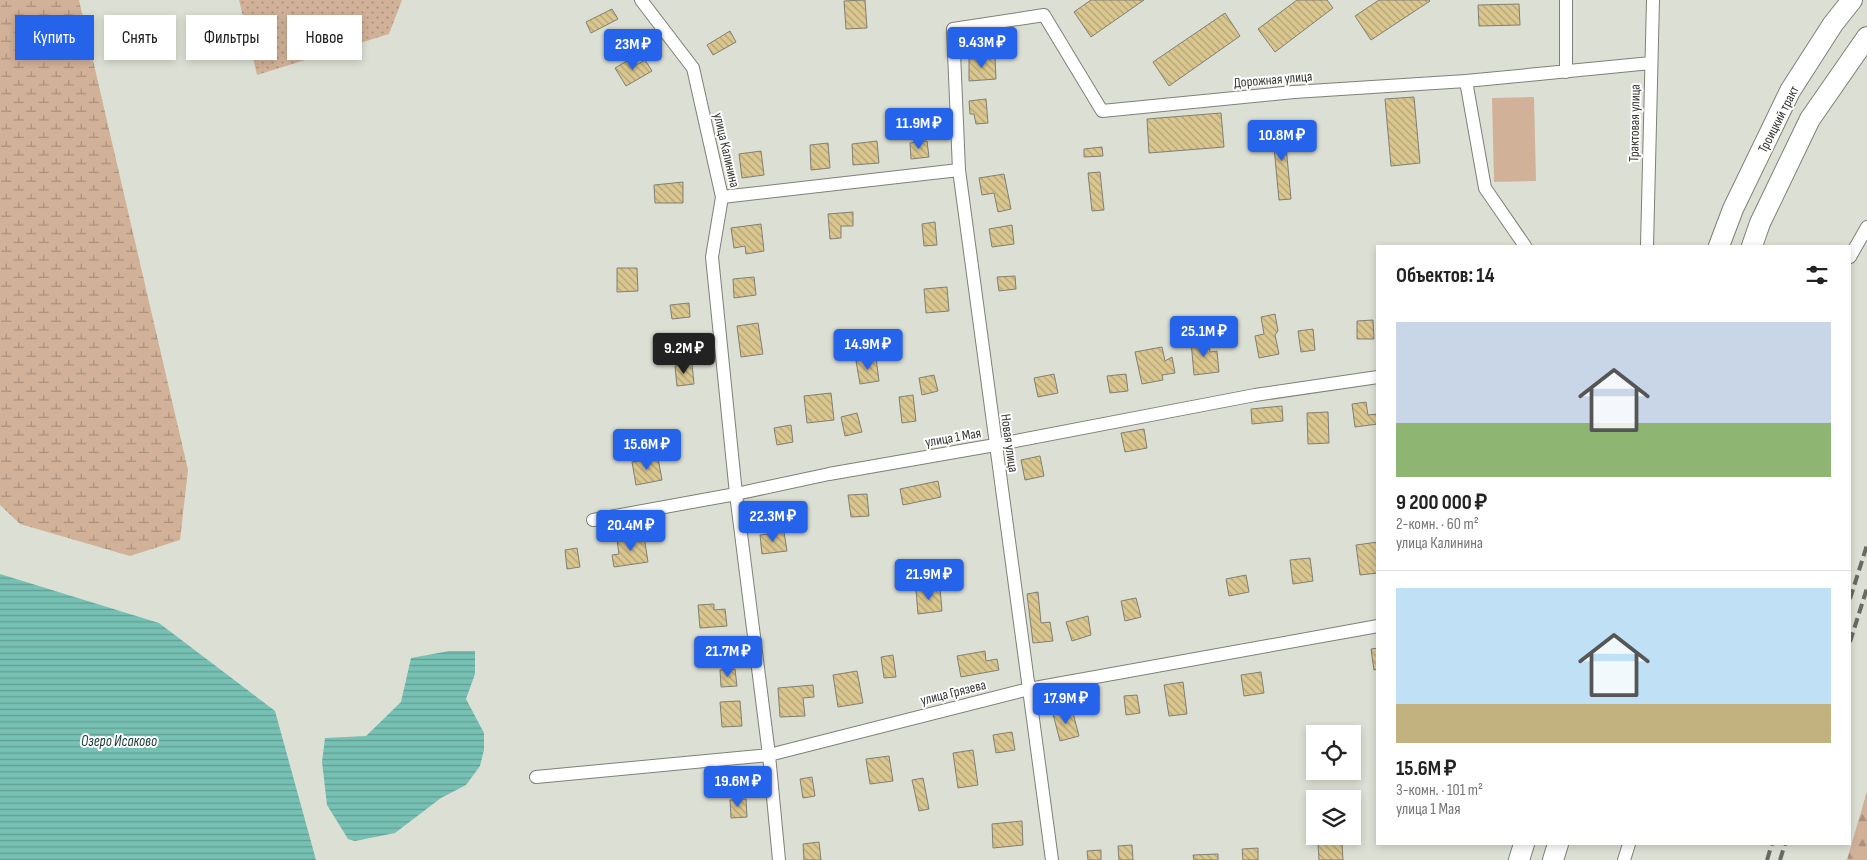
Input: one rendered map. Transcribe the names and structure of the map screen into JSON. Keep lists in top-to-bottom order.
{
  "streets": {
    "main road": ["Троицкий тракт"],
    "street": [
      "Дорожная улица",
      "Трактовая улица",
      "улица Калинина",
      "улица 1 Мая",
      "Новая улица",
      "улица Грязева"
    ]
  },
  "crossings": [
    ["Дорожная улица", "Трактовая улица"],
    ["Дорожная улица", "Новая улица"],
    ["улица Калинина", "улица 1 Мая"],
    ["улица Калинина", "улица Грязева"],
    ["улица 1 Мая", "Новая улица"],
    ["Новая улица", "улица Грязева"]
  ],
  "water": ["Озеро Исаково"],
  "page": {
    "chip": [
      "Купить",
      "Снять",
      "Фильтры",
      "Новое"
    ],
    "price": [
      "9.43M ₽",
      "23M ₽",
      "11.9M ₽",
      "10.8M ₽",
      "25.1M ₽",
      "14.9M ₽",
      "9.2M ₽",
      "15.6M ₽",
      "22.3M ₽",
      "20.4M ₽",
      "21.9M ₽",
      "21.7M ₽",
      "17.9M ₽",
      "19.6M ₽"
    ],
    "heading": "Объектов: 14",
    "list": [
      {
        "name": "9 200 000 ₽",
        "note": "2-комн. · 60 m² · улица Калинина"
      },
      {
        "name": "15.6M ₽",
        "note": "3-комн. · 101 m² · улица 1 Мая"
      }
    ]
  }
}
